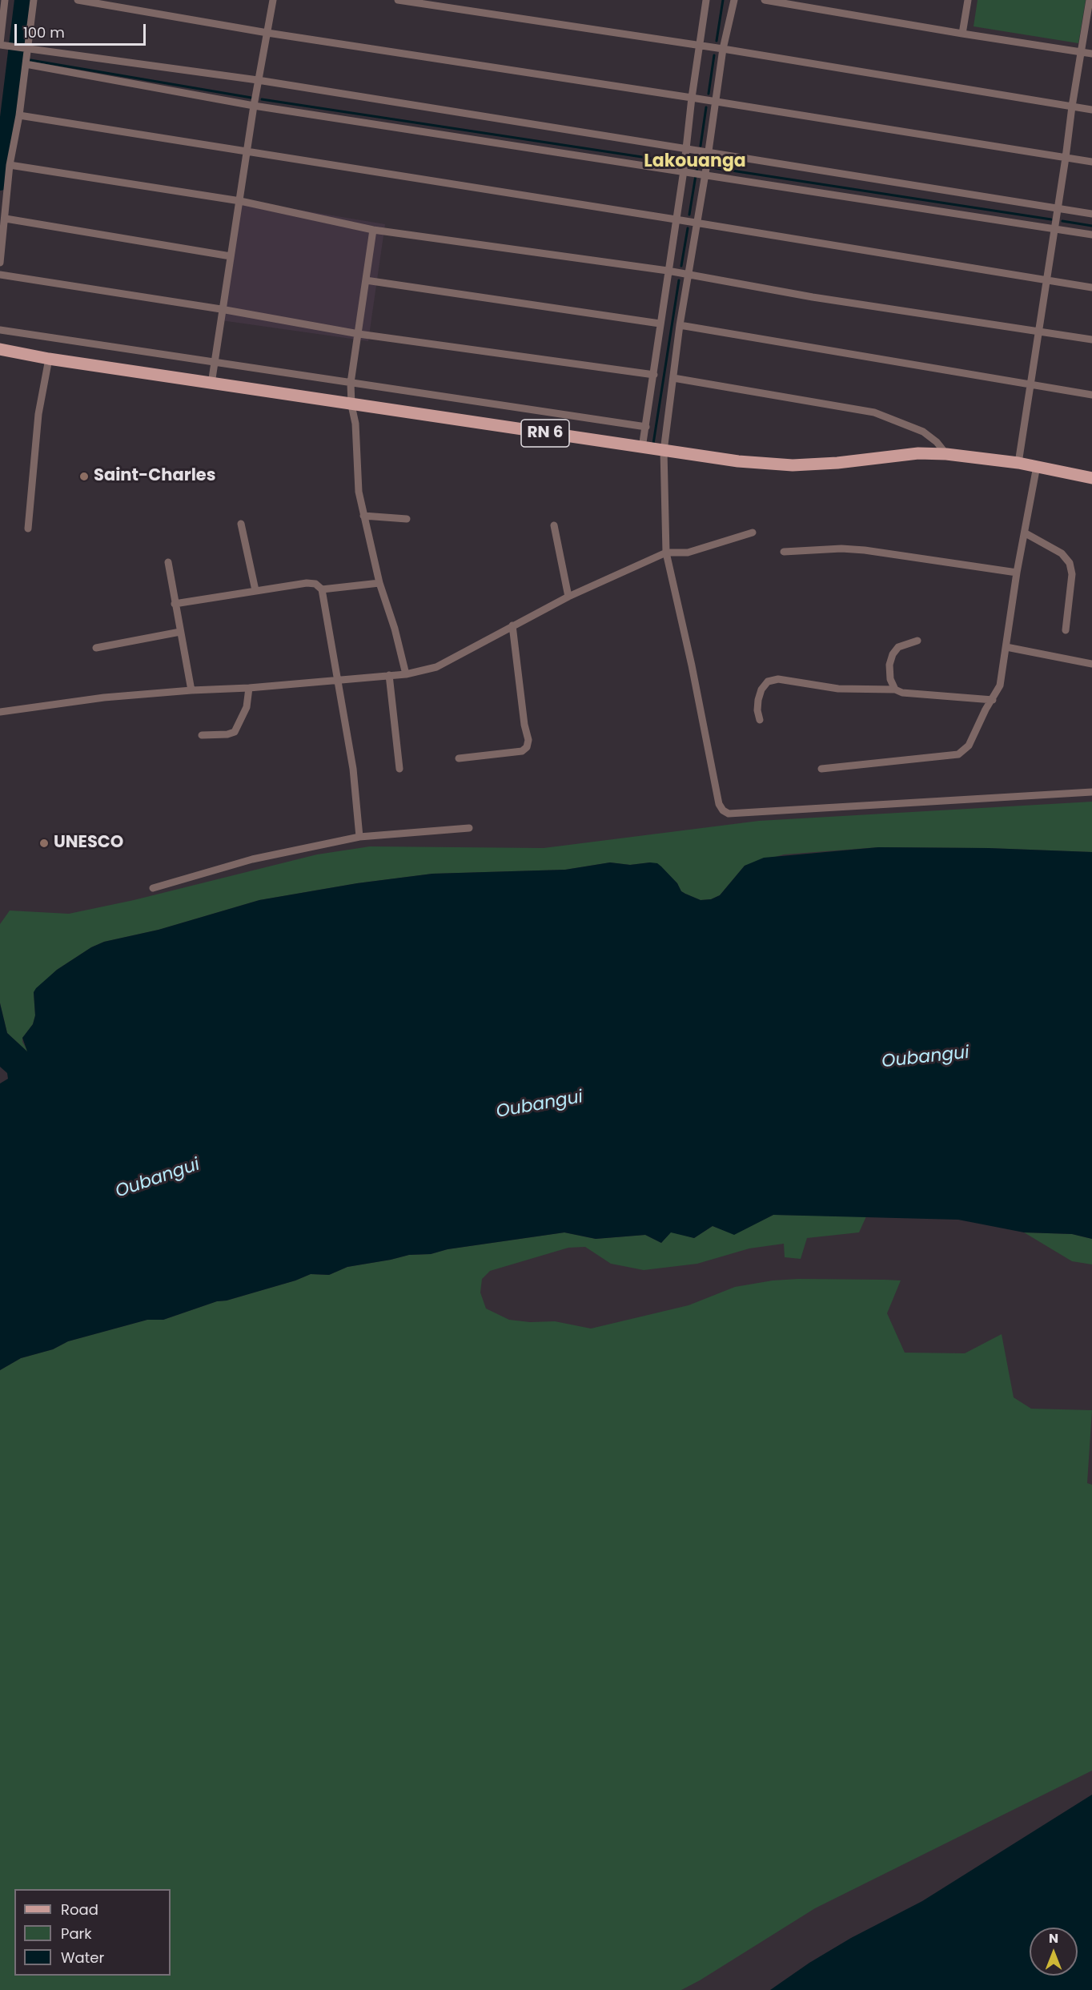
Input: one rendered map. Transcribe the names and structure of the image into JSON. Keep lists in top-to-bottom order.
{
  "streets": {
    "main road": ["RN 6"]
  },
  "districts": ["Lakouanga"],
  "water": ["Oubangui"],
  "places": ["Saint-Charles", "UNESCO"],
  "legend": ["Road", "Park", "Water"],
  "scale_bar": "100 m",
  "north": "top"
}
